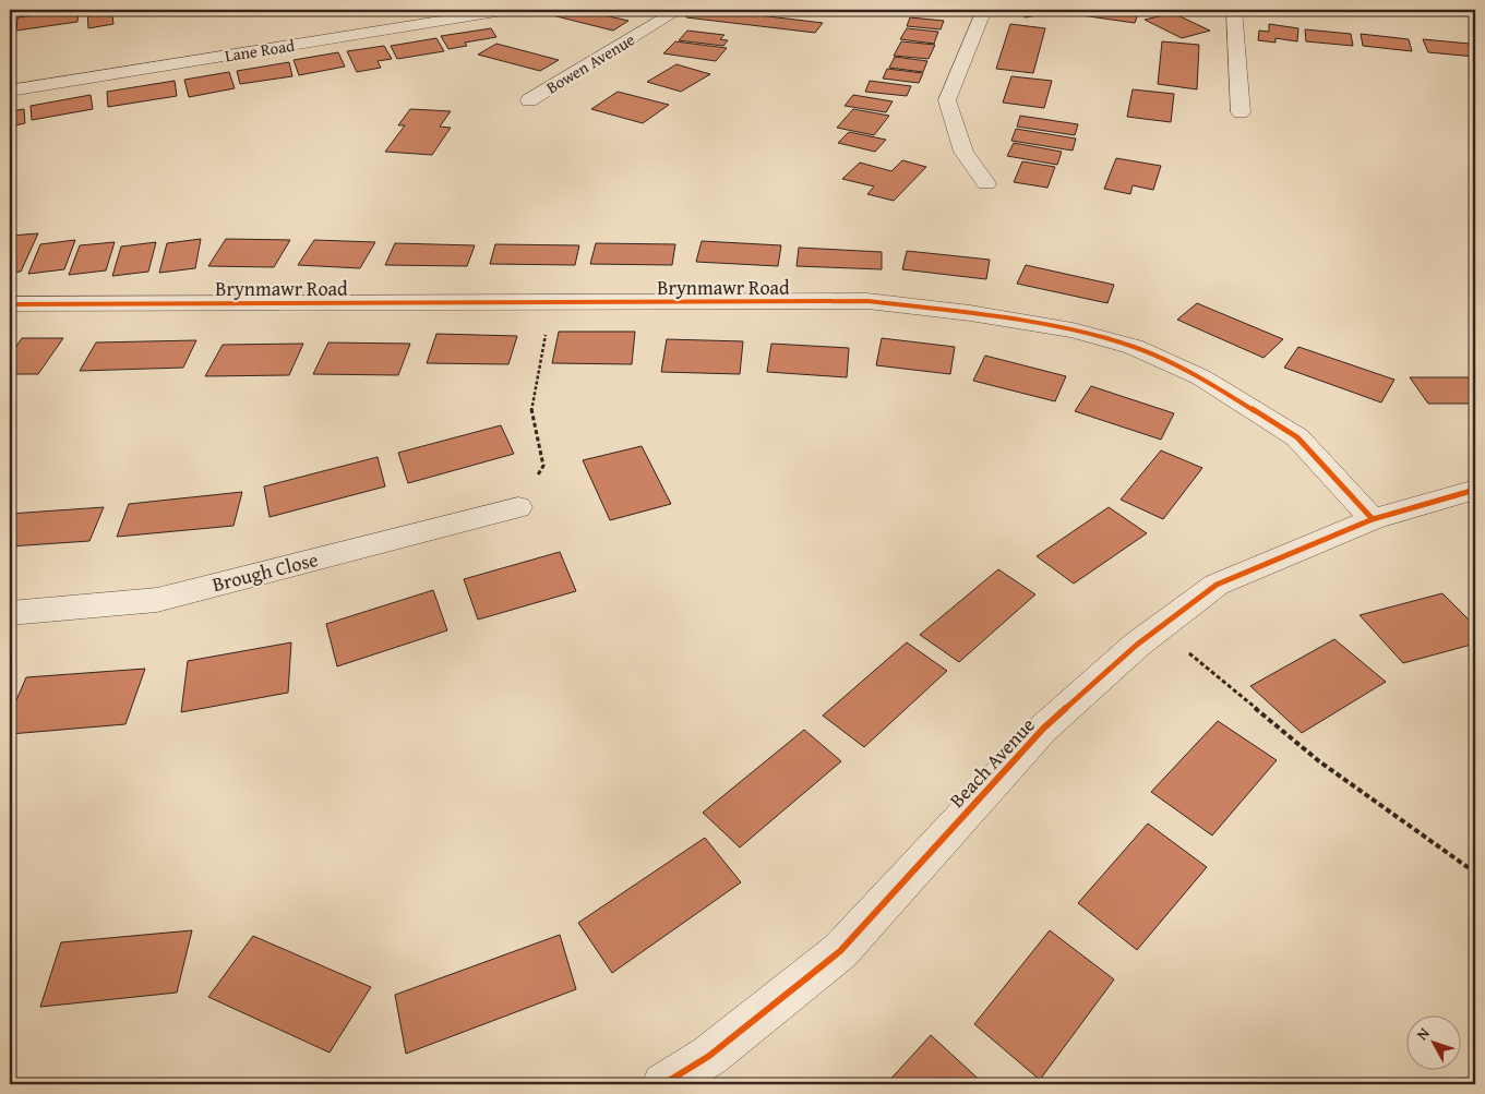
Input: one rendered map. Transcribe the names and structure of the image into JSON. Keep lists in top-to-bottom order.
{
  "streets": {
    "street": [
      "Lane Road",
      "Bowen Avenue",
      "Brynmawr Road",
      "Brough Close",
      "Beach Avenue"
    ]
  },
  "crossings": [
    ["Brynmawr Road", "Beach Avenue"]
  ],
  "north": "top left"
}
